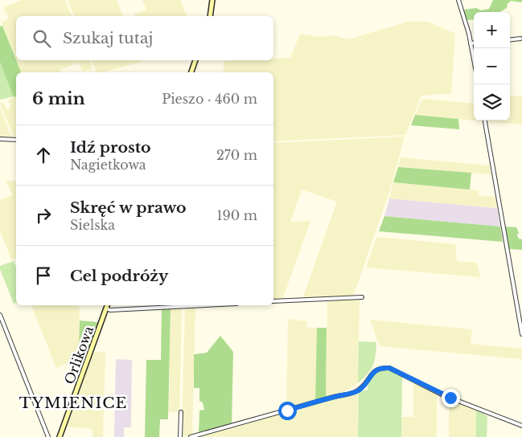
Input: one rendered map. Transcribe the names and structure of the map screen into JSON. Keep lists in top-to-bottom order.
{
  "streets": {
    "street": ["Orlikowa"]
  },
  "districts": ["TYMIENICE"],
  "page": {
    "map_buttons": ["+", "−"],
    "search": "Szukaj tutaj",
    "heading": ["6 min", "Pieszo · 460 m"],
    "list": [
      ["Idź prosto", "Nagietkowa", "270 m"],
      ["Skręć w prawo", "Sielska", "190 m"],
      "Cel podróży"
    ]
  }
}
